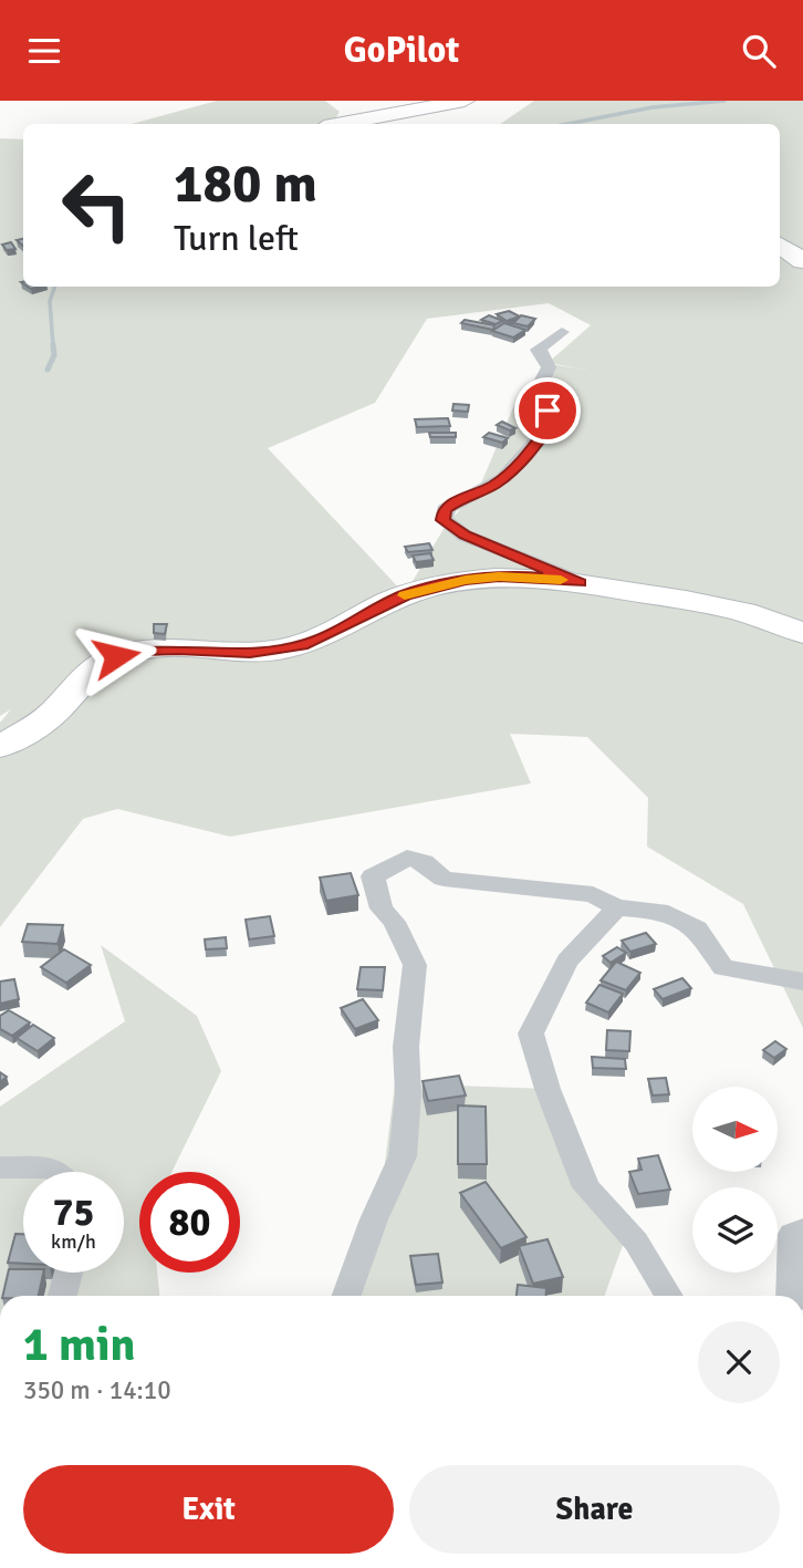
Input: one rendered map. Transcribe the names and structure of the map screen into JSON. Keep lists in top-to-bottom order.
{
  "north": "right",
  "page": {
    "header": "GoPilot",
    "turn": ["180 m", "Turn left"],
    "speed": "75 km/h",
    "limit": "80",
    "heading": ["1 min", "350 m · 14:10"],
    "buttons": ["Exit", "Share"]
  }
}
